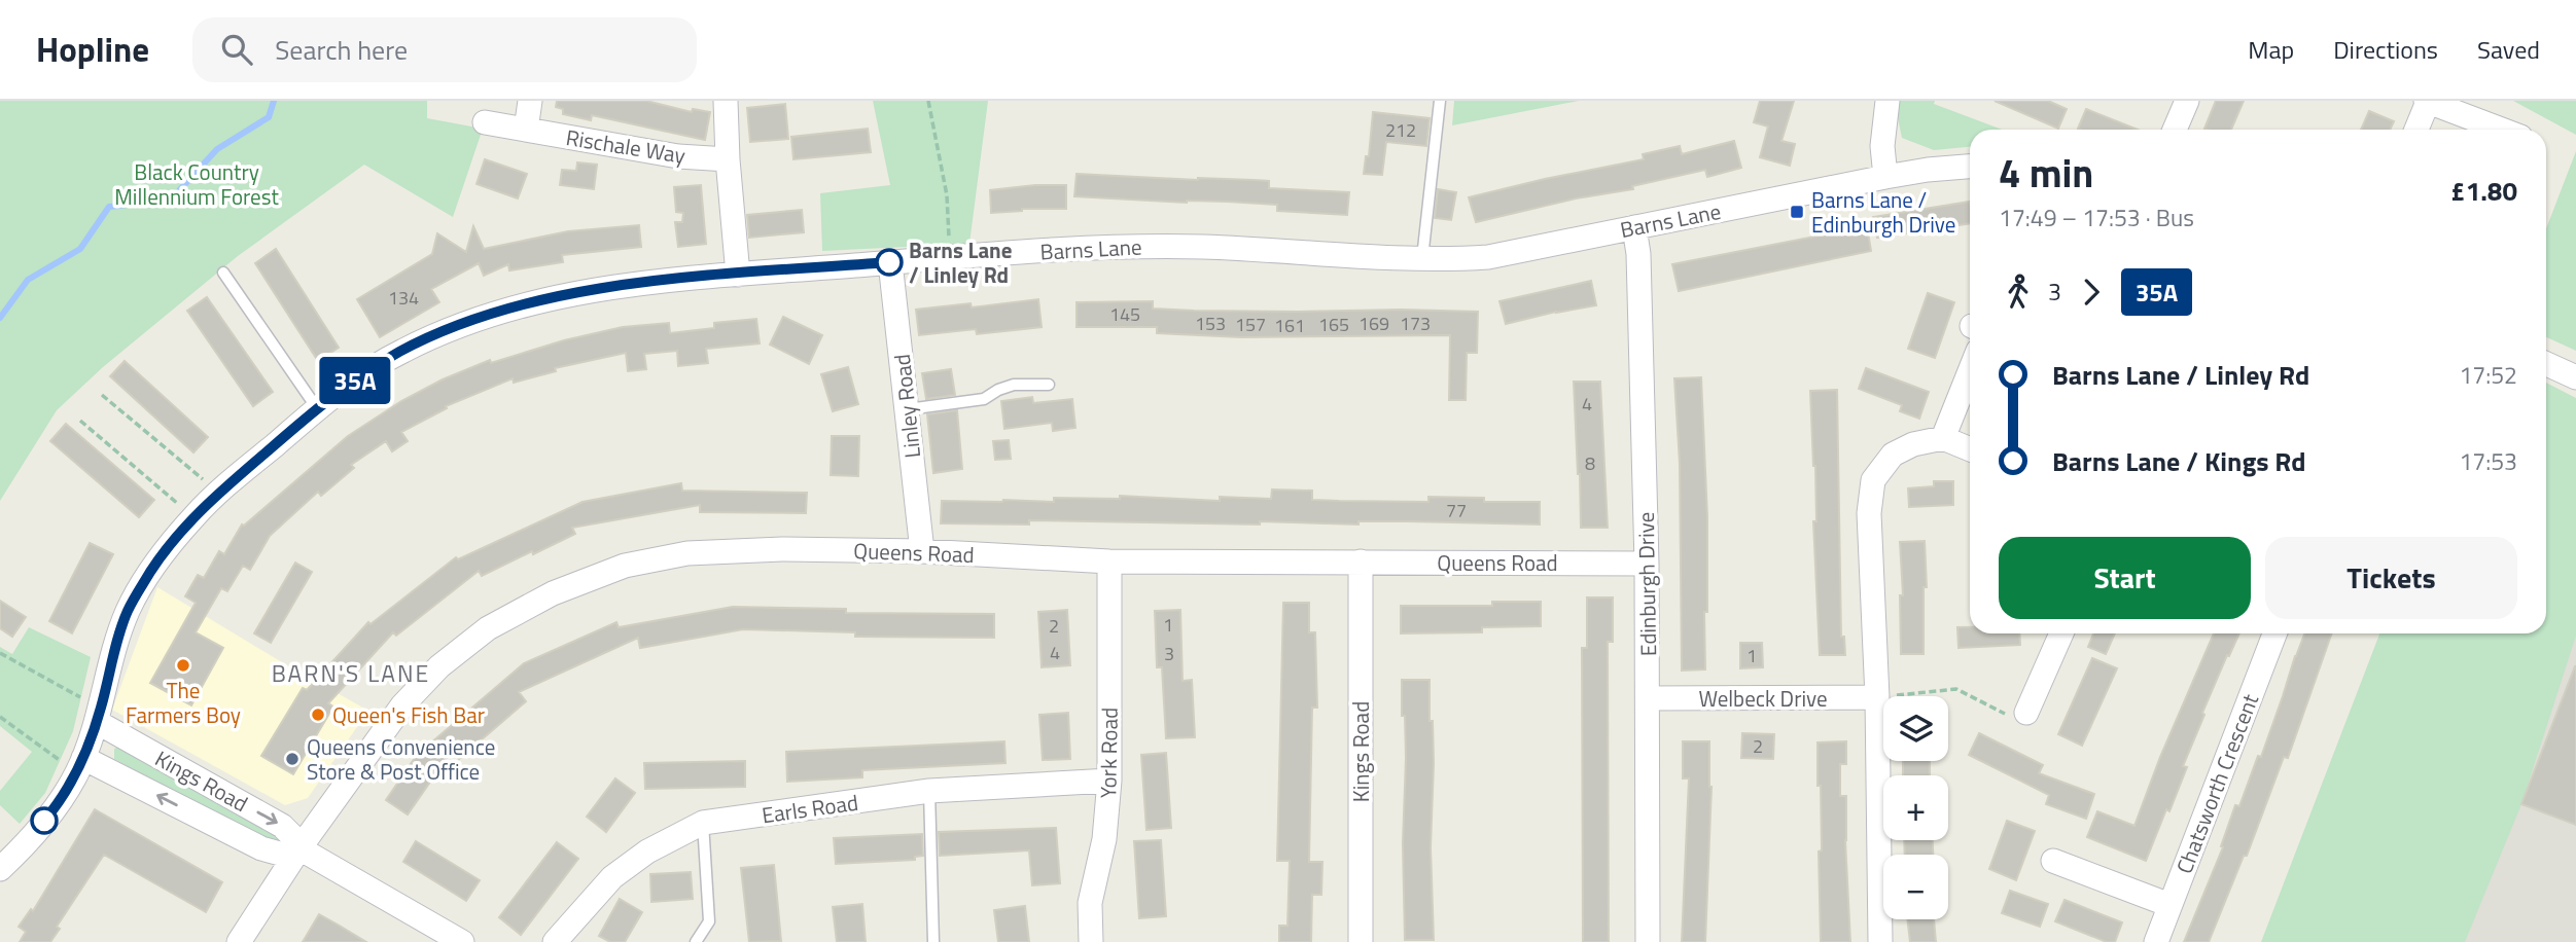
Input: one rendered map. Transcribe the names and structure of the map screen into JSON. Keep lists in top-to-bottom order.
{
  "streets": {
    "street": [
      "Rischale Way",
      "Barns Lane",
      "Linley Road",
      "Queens Road",
      "Edinburgh Drive",
      "Welbeck Drive",
      "Kings Road",
      "York Road",
      "Chatsworth Crescent",
      "Earls Road"
    ]
  },
  "crossings": [
    ["Barns Lane", "Linley Road"],
    ["Barns Lane", "Edinburgh Drive"],
    ["Barns Lane", "Kings Road"],
    ["Linley Road", "Queens Road"],
    ["Queens Road", "Edinburgh Drive"],
    ["Queens Road", "Kings Road"],
    ["Queens Road", "York Road"],
    ["Edinburgh Drive", "Welbeck Drive"],
    ["York Road", "Earls Road"]
  ],
  "districts": ["BARN'S LANE"],
  "parks": ["Black Country Millennium Forest"],
  "places": {
    "transit": ["Barns Lane / Edinburgh Drive"],
    "other": [
      "Barns Lane / Linley Rd",
      "The Farmers Boy",
      "Queen's Fish Bar",
      "Queens Convenience Store & Post Office"
    ]
  },
  "lines": ["bus line 35A"],
  "house_numbers": [
    "212",
    "134",
    "145",
    "153",
    "169",
    "173",
    "157",
    "165",
    "161",
    "4",
    "8",
    "77",
    "1",
    "2",
    "4",
    "3",
    "1",
    "2"
  ],
  "page": {
    "header": "Hopline",
    "search": "Search here",
    "nav": ["Map", "Directions", "Saved"],
    "on_map": "35A",
    "heading": ["4 min", "17:49 – 17:53 · Bus", "£1.80"],
    "legs": ["3", "35A"],
    "list": [
      {
        "name": "Barns Lane / Linley Rd",
        "value": "17:52"
      },
      {
        "name": "Barns Lane / Kings Rd",
        "value": "17:53"
      }
    ],
    "buttons": ["Start", "Tickets"],
    "map_buttons": ["+", "−"]
  }
}
